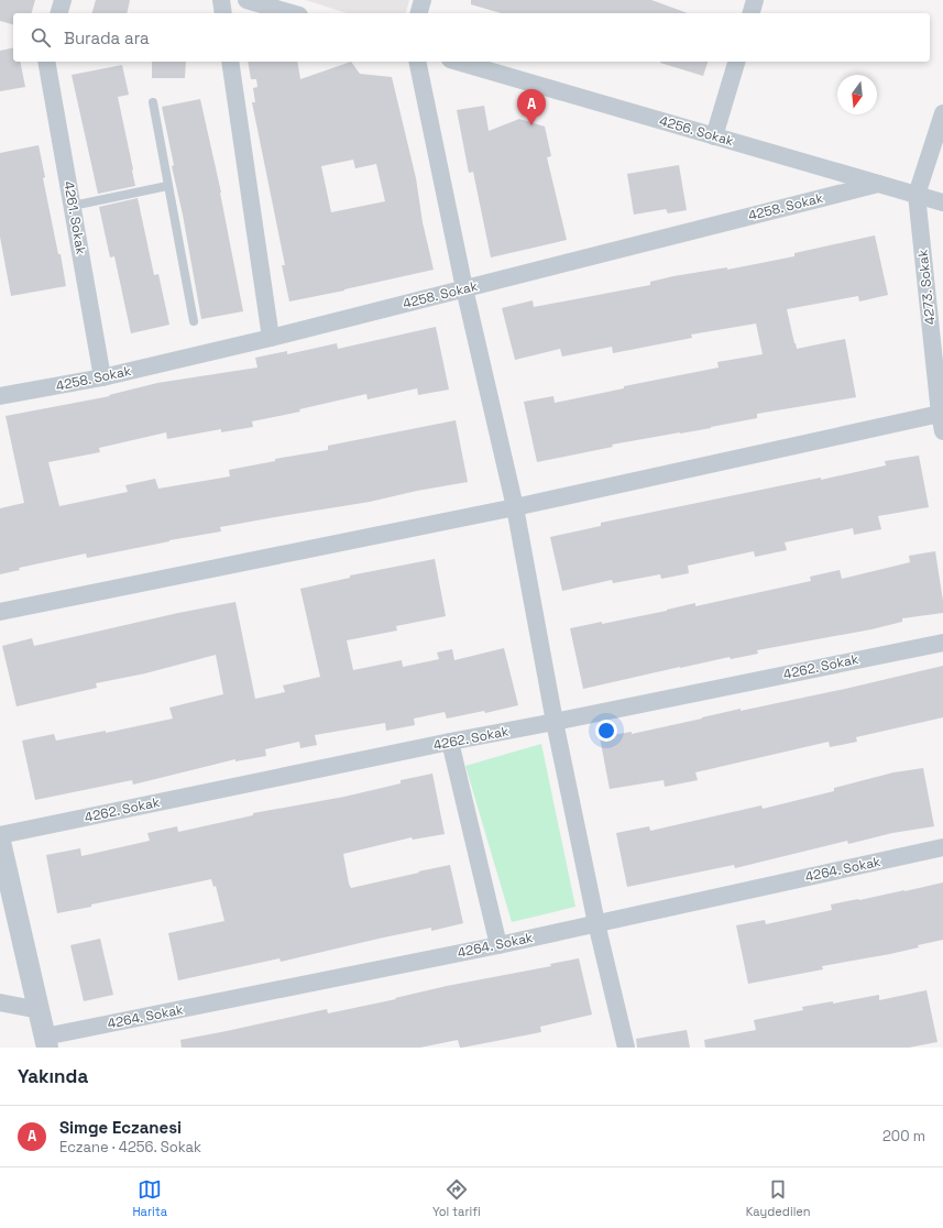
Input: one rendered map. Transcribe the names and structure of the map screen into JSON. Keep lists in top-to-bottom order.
{
  "streets": {
    "street": [
      "4256. Sokak",
      "4258. Sokak",
      "4261. Sokak",
      "4273. Sokak",
      "4262. Sokak",
      "4264. Sokak"
    ]
  },
  "crossings": [
    ["4256. Sokak", "4258. Sokak"],
    ["4256. Sokak", "4273. Sokak"],
    ["4258. Sokak", "4261. Sokak"]
  ],
  "north": "bottom",
  "page": {
    "search": "Burada ara",
    "pins": "A",
    "heading": "Yakında",
    "list": [
      {
        "mark": "A",
        "name": "Simge Eczanesi",
        "note": "Eczane · 4256. Sokak",
        "value": "200 m"
      }
    ],
    "nav": ["Harita", "Yol tarifi", "Kaydedilen"]
  }
}
